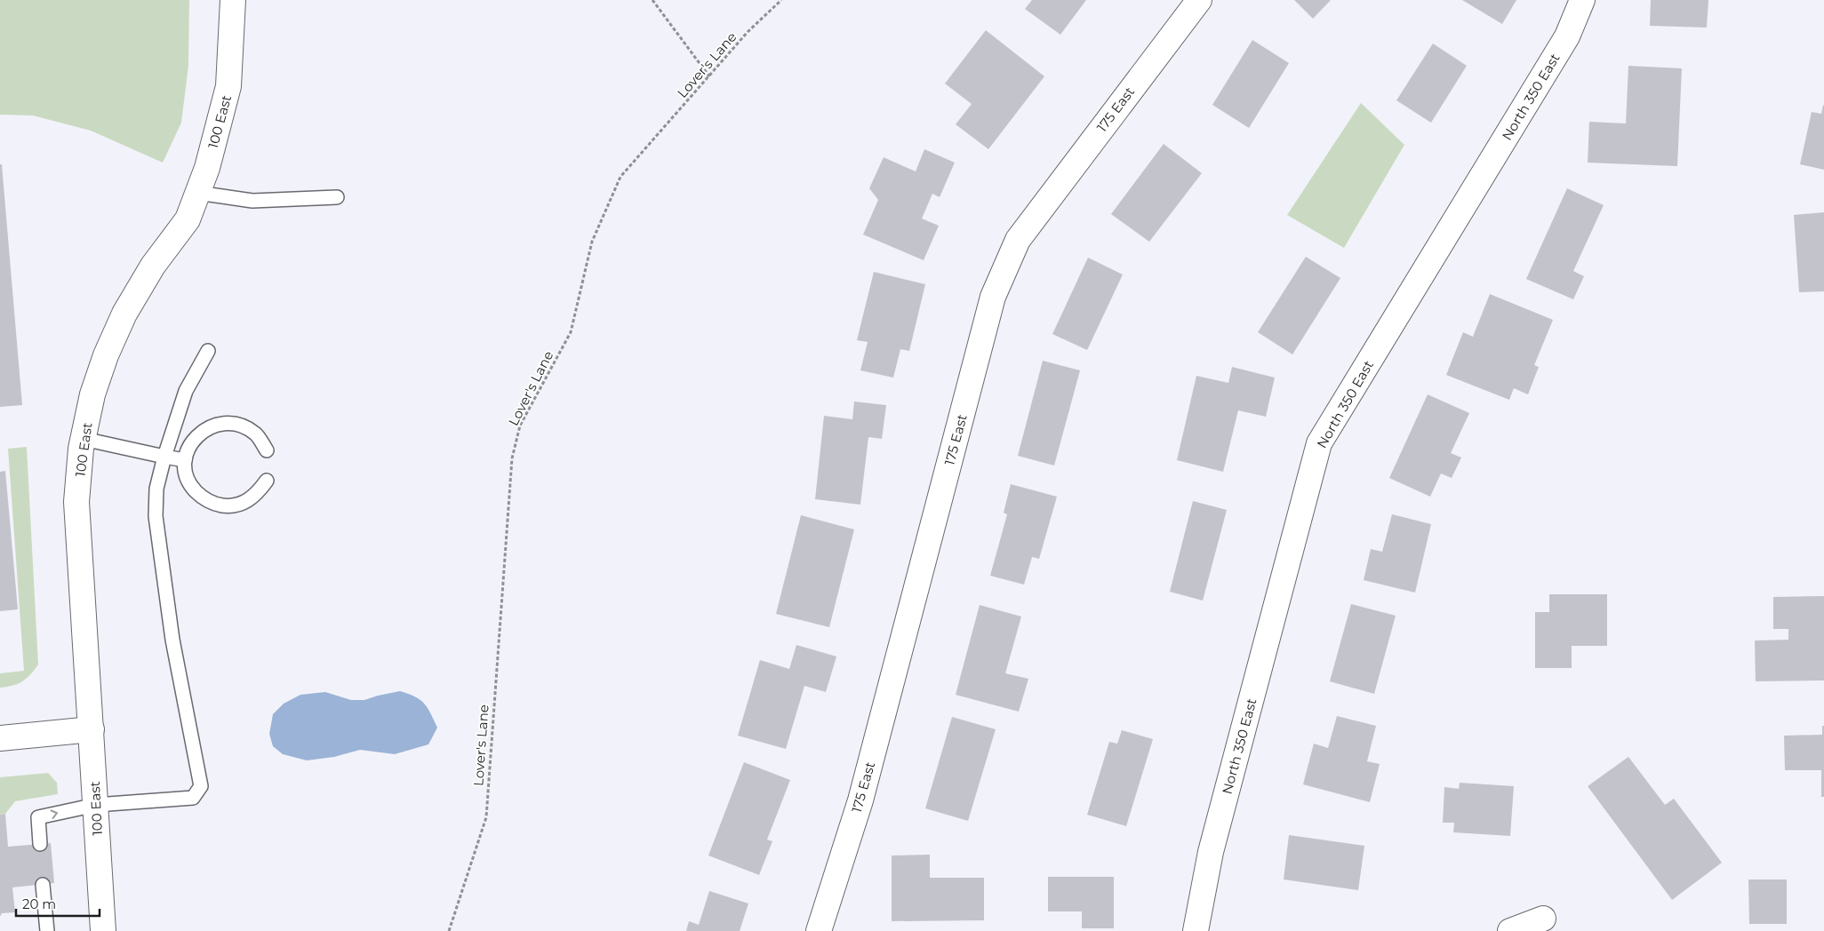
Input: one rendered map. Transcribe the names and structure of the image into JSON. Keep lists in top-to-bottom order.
{
  "streets": {
    "street": ["North 350 East", "175 East", "100 East"],
    "path": ["Lover's Lane"]
  },
  "scale_bar": "20 m"
}
